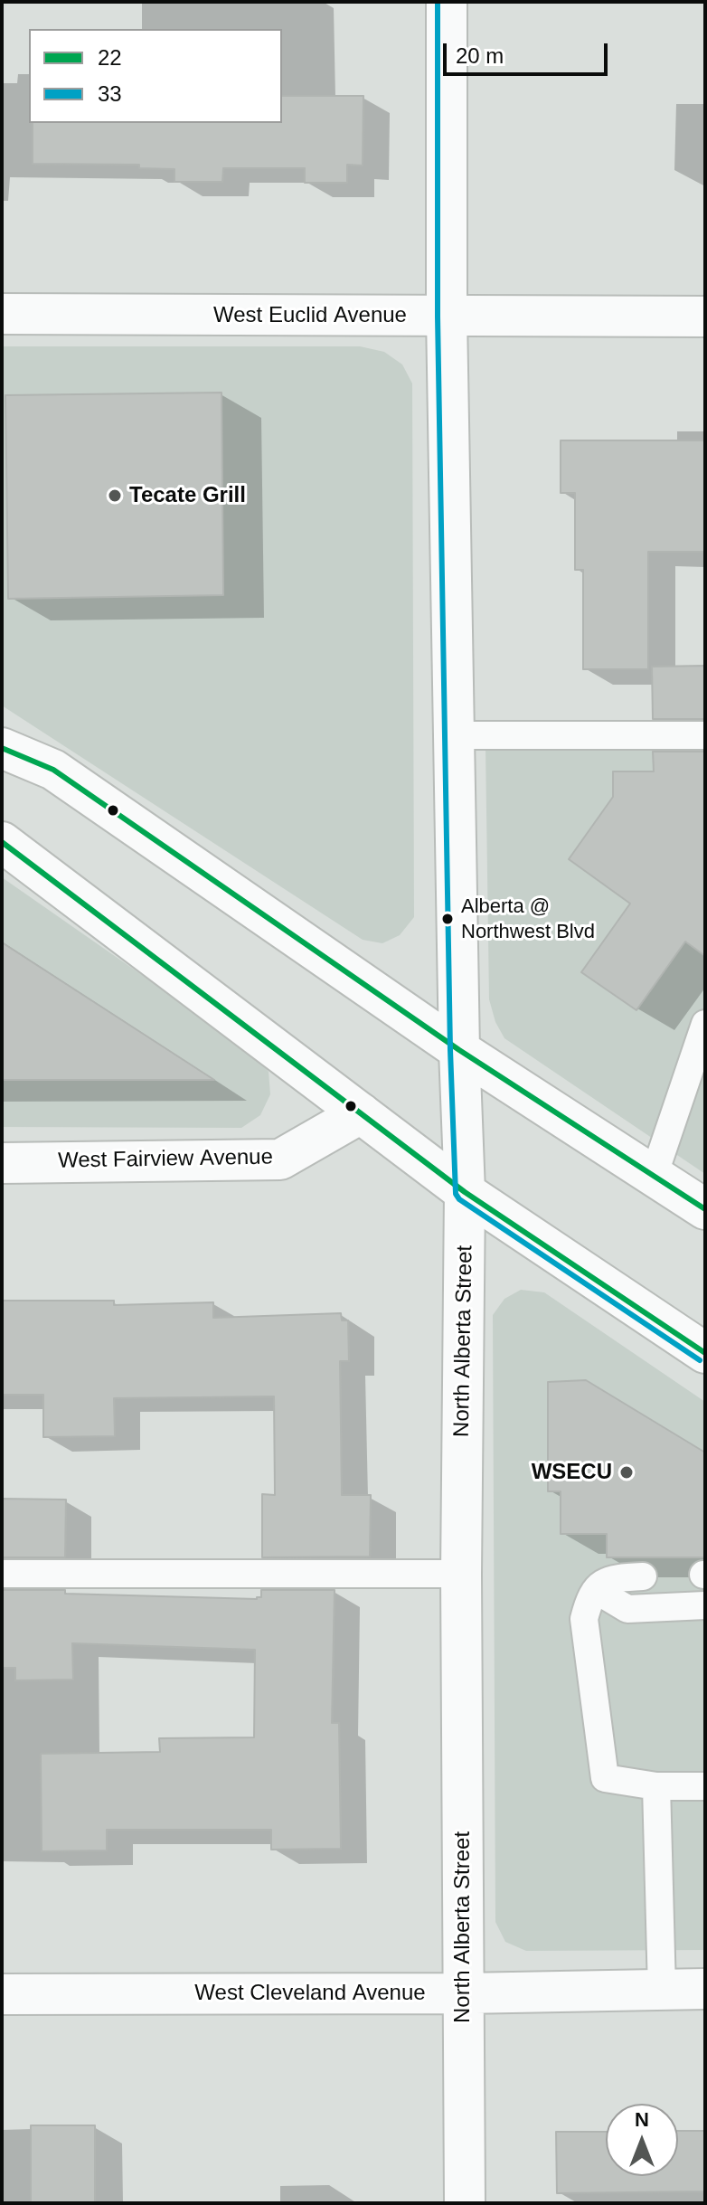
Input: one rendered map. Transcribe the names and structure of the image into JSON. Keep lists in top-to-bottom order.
{
  "streets": {
    "main road": [
      "West Euclid Avenue",
      "West Fairview Avenue",
      "North Alberta Street",
      "West Cleveland Avenue"
    ]
  },
  "crossings": [
    ["West Euclid Avenue", "North Alberta Street"],
    ["North Alberta Street", "West Cleveland Avenue"]
  ],
  "places": ["Tecate Grill", "Alberta @ Northwest Blvd", "WSECU"],
  "lines": ["transit line 33", "transit line 22"],
  "legend": ["22", "33"],
  "scale_bar": "20 m",
  "north": "top"
}
